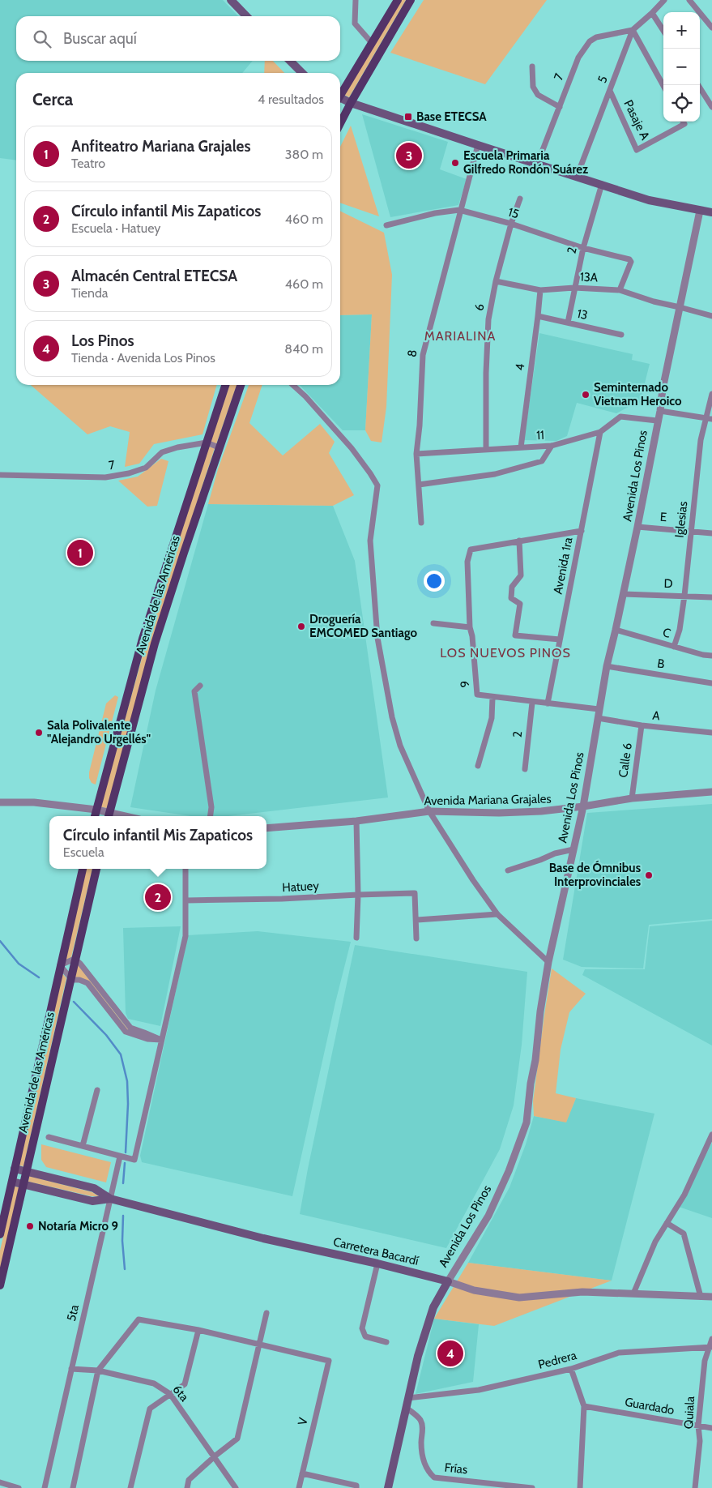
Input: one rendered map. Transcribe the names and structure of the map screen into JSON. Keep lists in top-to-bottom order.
{
  "streets": {
    "main road": ["Avenida Los Pinos", "Avenida de las Américas", "Carretera Bacardí"],
    "street": [
      "7",
      "5",
      "Pasaje A",
      "15",
      "2",
      "13A",
      "6",
      "13",
      "8",
      "4",
      "11",
      "E",
      "Iglesias",
      "Avenida 1ra",
      "D",
      "C",
      "B",
      "9",
      "A",
      "Calle 6",
      "Avenida Mariana Grajales",
      "Hatuey",
      "5ta",
      "Pedrera",
      "6ta",
      "Guardado",
      "Quiala",
      "V",
      "Frías"
    ]
  },
  "crossings": [
    ["7", "5"],
    ["7", "Avenida de las Américas"],
    ["5", "Pasaje A"],
    ["15", "2"],
    ["15", "13A"],
    ["15", "6"],
    ["15", "8"],
    ["2", "13A"],
    ["2", "13"],
    ["2", "9"],
    ["13A", "6"],
    ["13A", "4"],
    ["13A", "Avenida Los Pinos"],
    ["6", "11"],
    ["13", "4"],
    ["8", "11"],
    ["4", "11"],
    ["11", "Avenida Los Pinos"],
    ["11", "Avenida 1ra"],
    ["Avenida Los Pinos", "E"],
    ["Avenida Los Pinos", "D"],
    ["Avenida Los Pinos", "C"],
    ["Avenida Los Pinos", "B"],
    ["Avenida Los Pinos", "9"],
    ["Avenida Los Pinos", "A"],
    ["Avenida Los Pinos", "Avenida Mariana Grajales"],
    ["Avenida Los Pinos", "Carretera Bacardí"],
    ["Avenida Los Pinos", "Pedrera"],
    ["Avenida Los Pinos", "Frías"],
    ["E", "Iglesias"],
    ["Iglesias", "D"],
    ["Iglesias", "C"],
    ["Avenida 1ra", "9"],
    ["Avenida de las Américas", "Carretera Bacardí"],
    ["A", "Calle 6"],
    ["Calle 6", "Avenida Mariana Grajales"],
    ["Carretera Bacardí", "5ta"],
    ["5ta", "6ta"],
    ["Pedrera", "Quiala"],
    ["Guardado", "Quiala"]
  ],
  "districts": ["MARIALINA", "LOS NUEVOS PINOS"],
  "places": {
    "transit": ["Base ETECSA"],
    "other": [
      "Escuela Primaria Gilfredo Rondón Suárez",
      "Seminternado Vietnam Heroico",
      "Droguería EMCOMED Santiago",
      "Sala Polivalente \"Alejandro Urgellés\"",
      "Base de Ómnibus Interprovinciales",
      "Notaría Micro 9"
    ]
  },
  "page": {
    "map_buttons": ["+", "−"],
    "search": "Buscar aquí",
    "heading": ["Cerca", "4 resultados"],
    "list": [
      {
        "mark": "1",
        "name": "Anfiteatro Mariana Grajales",
        "note": "Teatro",
        "value": "380 m"
      },
      {
        "mark": "2",
        "name": "Círculo infantil Mis Zapaticos",
        "note": "Escuela · Hatuey",
        "value": "460 m"
      },
      {
        "mark": "3",
        "name": "Almacén Central ETECSA",
        "note": "Tienda",
        "value": "460 m"
      },
      {
        "mark": "4",
        "name": "Los Pinos",
        "note": "Tienda · Avenida Los Pinos",
        "value": "840 m"
      }
    ],
    "pins": [
      "3",
      "1",
      "2",
      "4"
    ],
    "popup": ["Círculo infantil Mis Zapaticos", "Escuela"]
  }
}
